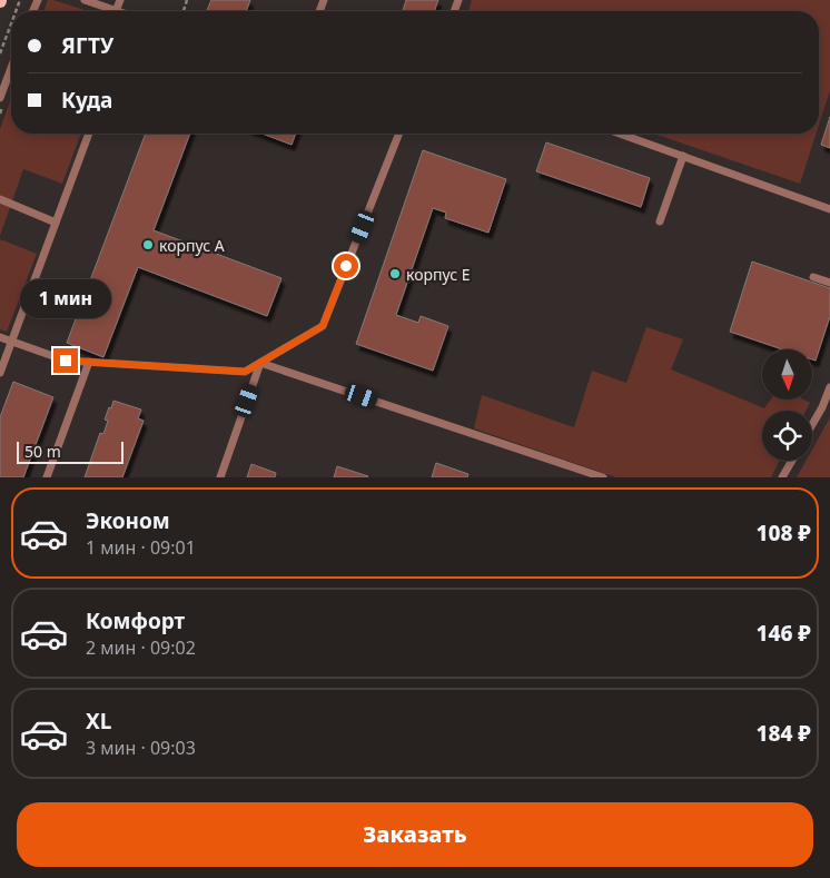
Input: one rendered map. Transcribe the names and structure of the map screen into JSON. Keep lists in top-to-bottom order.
{
  "places": ["корпус А", "корпус Е"],
  "scale_bar": "50 m",
  "north": "bottom",
  "page": {
    "banner": ["ЯГТУ", "Куда"],
    "bubble": "1 мин",
    "scale": "50 m",
    "list": [
      {
        "name": "Эконом",
        "note": "1 мин · 09:01",
        "value": "108 ₽"
      },
      {
        "name": "Комфорт",
        "note": "2 мин · 09:02",
        "value": "146 ₽"
      },
      {
        "name": "XL",
        "note": "3 мин · 09:03",
        "value": "184 ₽"
      }
    ],
    "buttons": "Заказать"
  }
}
